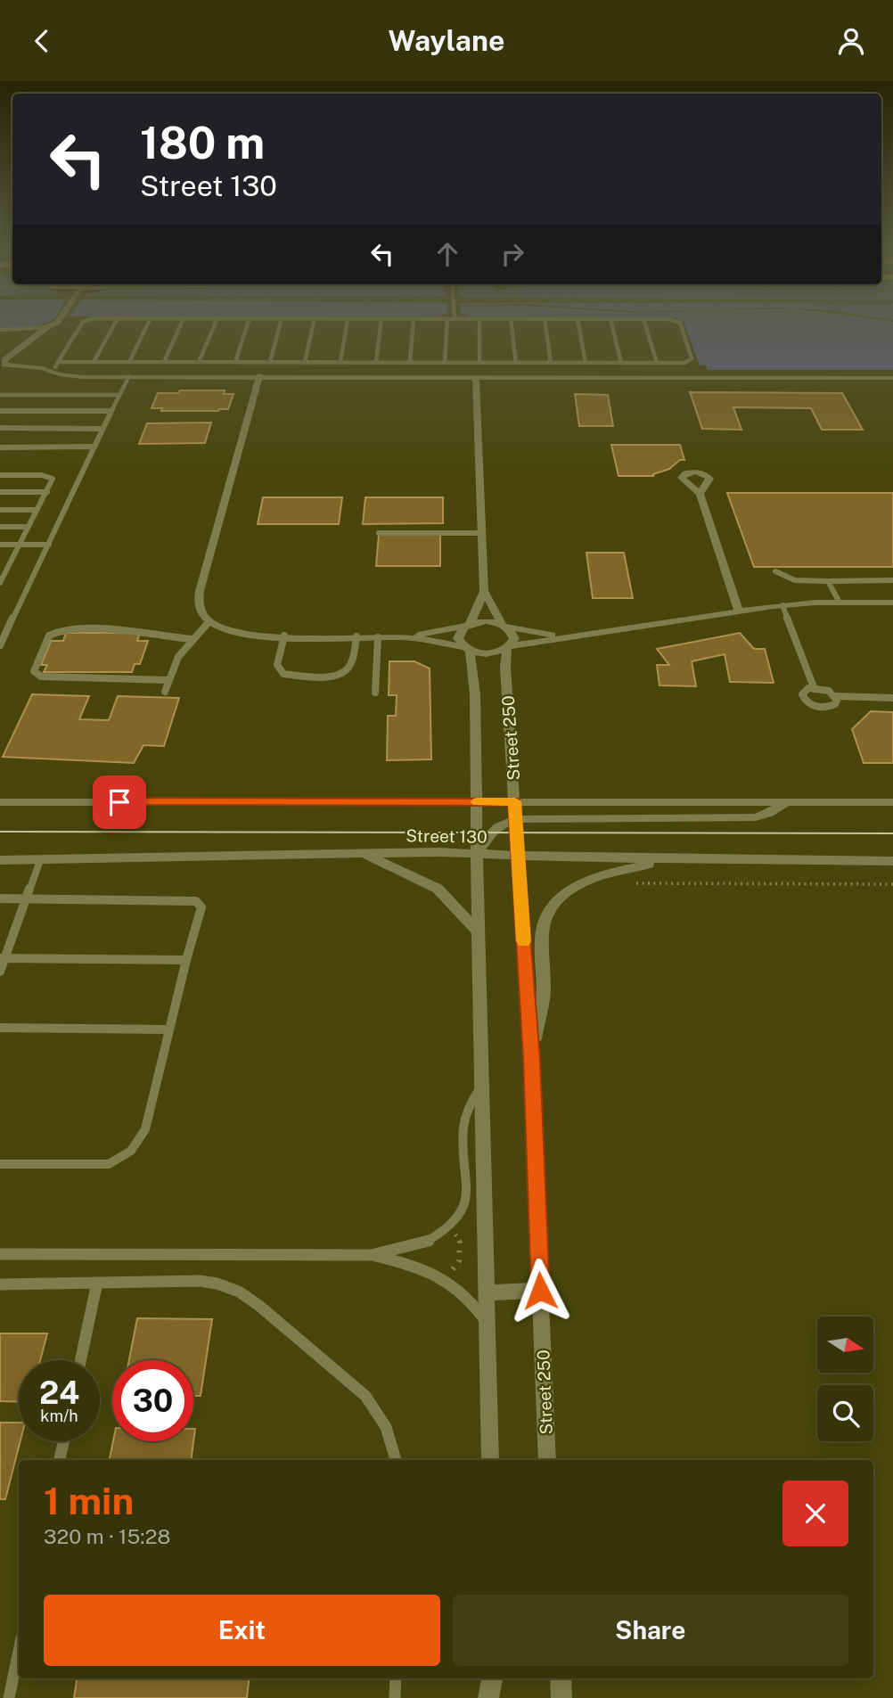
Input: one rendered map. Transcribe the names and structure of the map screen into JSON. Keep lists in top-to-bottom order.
{
  "streets": {
    "street": ["Street 250", "Street 130"]
  },
  "crossings": [
    ["Street 250", "Street 130"]
  ],
  "north": "right",
  "page": {
    "header": "Waylane",
    "turn": ["180 m", "Street 130"],
    "speed": "24 km/h",
    "limit": "30",
    "heading": ["1 min", "320 m · 15:28"],
    "buttons": ["Exit", "Share"]
  }
}
